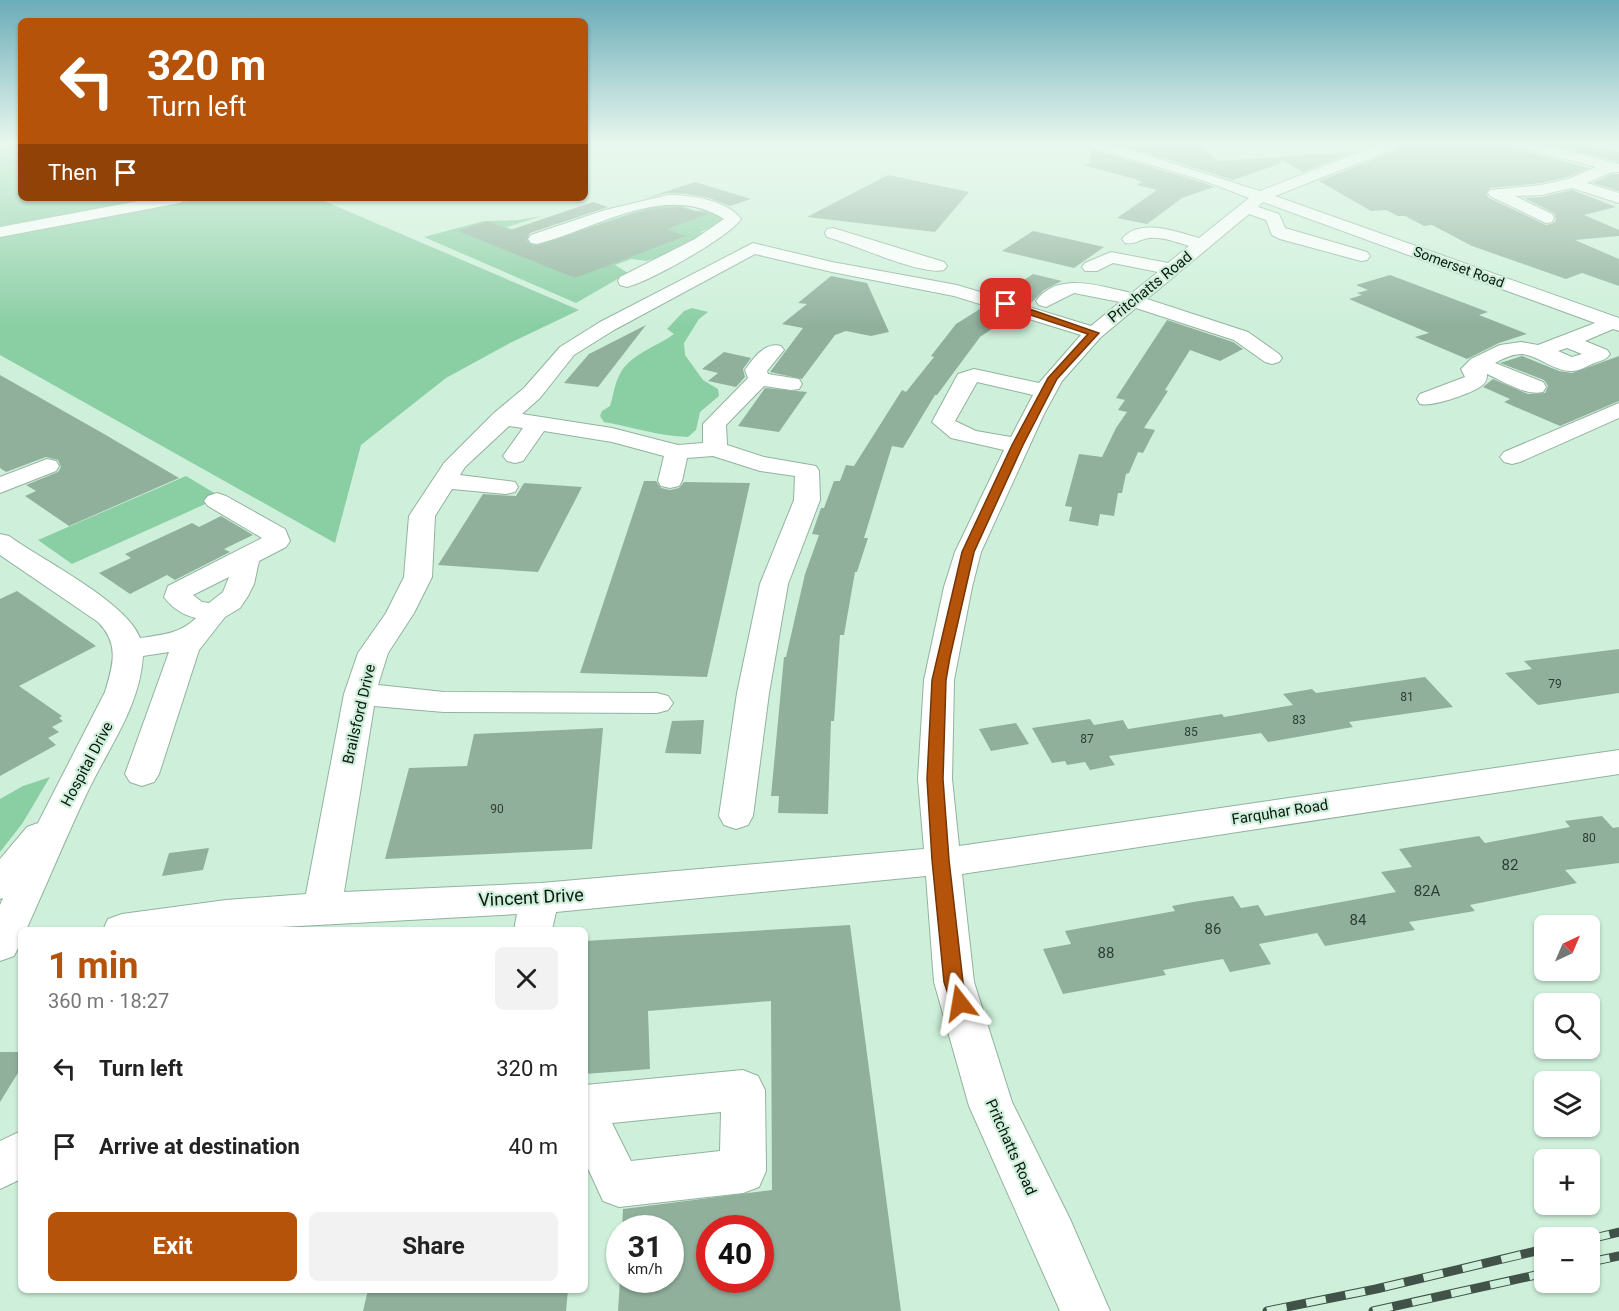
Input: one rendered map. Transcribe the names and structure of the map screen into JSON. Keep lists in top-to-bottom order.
{
  "streets": {
    "street": [
      "Somerset Road",
      "Pritchatts Road",
      "Brailsford Drive",
      "Hospital Drive",
      "Farquhar Road",
      "Vincent Drive"
    ]
  },
  "crossings": [
    ["Pritchatts Road", "Farquhar Road"],
    ["Pritchatts Road", "Vincent Drive"],
    ["Brailsford Drive", "Vincent Drive"],
    ["Farquhar Road", "Vincent Drive"]
  ],
  "house_numbers": [
    "79",
    "81",
    "83",
    "85",
    "87",
    "90",
    "80",
    "82",
    "82A",
    "84",
    "86",
    "88"
  ],
  "north": "top right",
  "page": {
    "turn": ["320 m", "Turn left"],
    "then": "Then",
    "map_buttons": ["+", "−"],
    "heading": ["1 min", "360 m · 18:27"],
    "list": [
      {
        "name": "Turn left",
        "value": "320 m"
      },
      {
        "name": "Arrive at destination",
        "value": "40 m"
      }
    ],
    "buttons": ["Exit", "Share"],
    "speed": "31 km/h",
    "limit": "40"
  }
}
